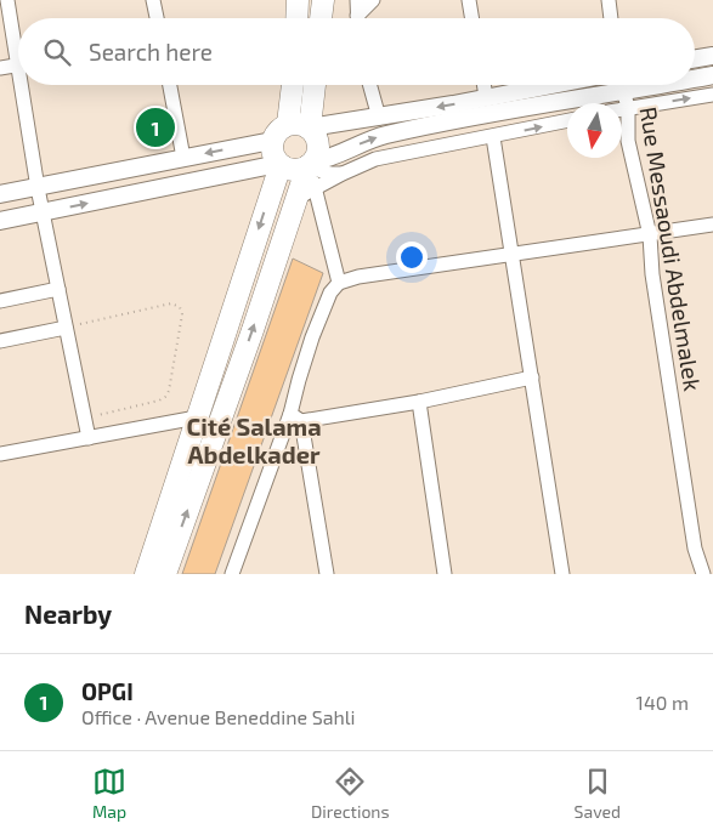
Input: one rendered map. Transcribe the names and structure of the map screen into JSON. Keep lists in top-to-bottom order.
{
  "streets": {
    "street": ["Rue Messaoudi Abdelmalek"]
  },
  "districts": ["Cité Salama Abdelkader"],
  "north": "bottom",
  "page": {
    "search": "Search here",
    "pins": "1",
    "heading": "Nearby",
    "list": [
      {
        "mark": "1",
        "name": "OPGI",
        "note": "Office · Avenue Beneddine Sahli",
        "value": "140 m"
      }
    ],
    "nav": ["Map", "Directions", "Saved"]
  }
}
